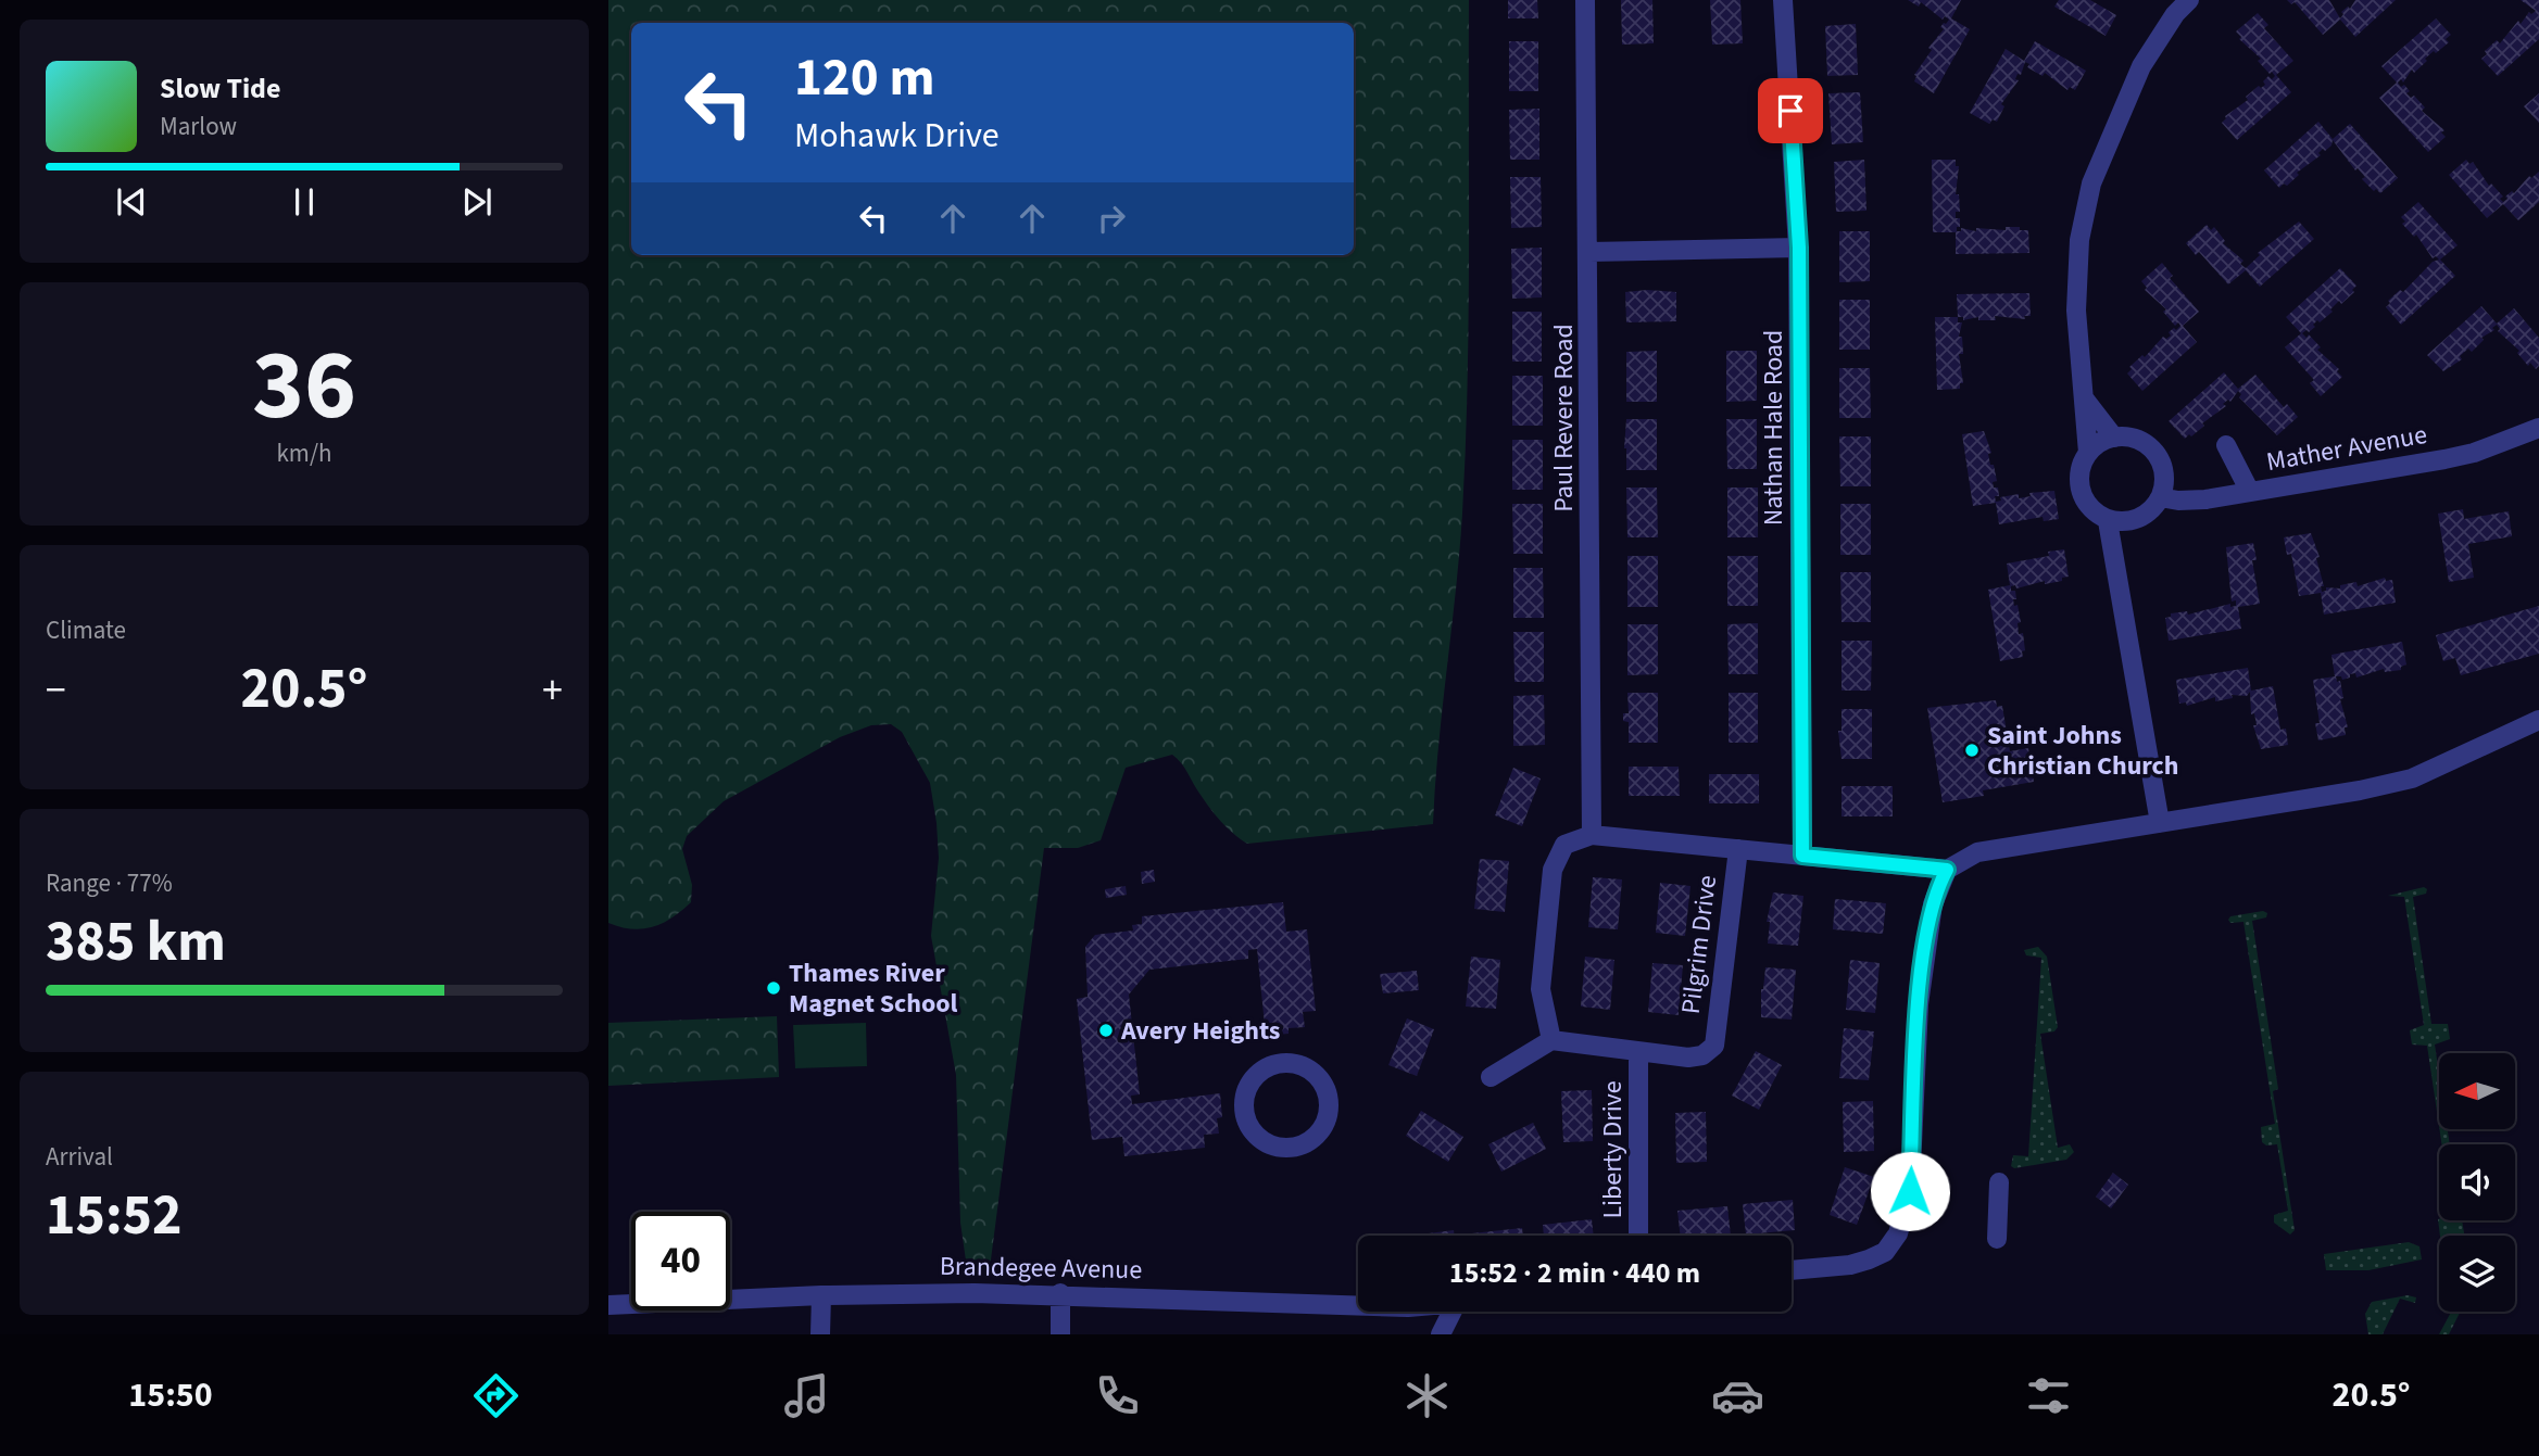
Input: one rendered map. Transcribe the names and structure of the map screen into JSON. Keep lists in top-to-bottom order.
{
  "streets": {
    "street": [
      "Paul Revere Road",
      "Nathan Hale Road",
      "Mather Avenue",
      "Pilgrim Drive",
      "Liberty Drive",
      "Brandegee Avenue"
    ]
  },
  "crossings": [
    ["Pilgrim Drive", "Liberty Drive"]
  ],
  "places": ["Saint Johns Christian Church", "Thames River Magnet School", "Avery Heights"],
  "north": "left",
  "page": {
    "turn": ["120 m", "Mohawk Drive"],
    "song": ["Slow Tide", "Marlow"],
    "tile": [
      ["36", "km/h"],
      "Climate",
      ["Range · 77%", "385 km"],
      ["Arrival", "15:52"]
    ],
    "heat": ["−", "20.5°", "+"],
    "limit": "40",
    "trip": "15:52 · 2 min · 440 m",
    "tabs": ["15:50", "20.5°"]
  }
}
